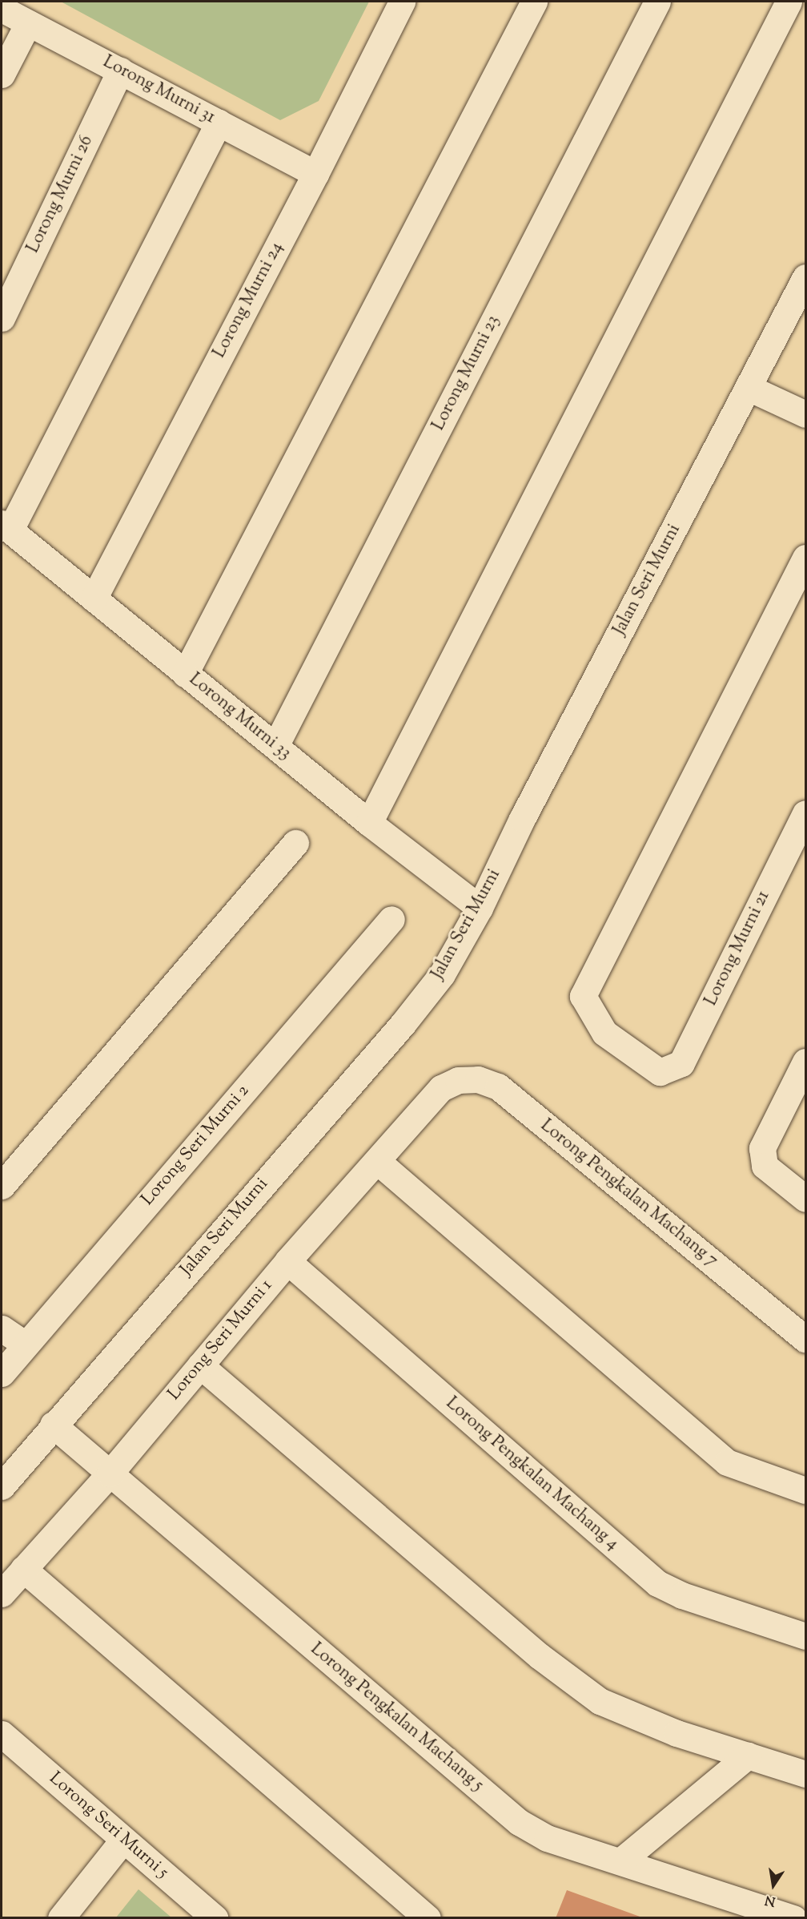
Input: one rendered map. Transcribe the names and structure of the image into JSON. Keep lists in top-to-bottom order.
{
  "streets": {
    "street": [
      "Lorong Murni 31",
      "Lorong Murni 26",
      "Lorong Murni 24",
      "Lorong Murni 23",
      "Jalan Seri Murni",
      "Lorong Murni 33",
      "Lorong Murni 21",
      "Lorong Seri Murni 2",
      "Lorong Pengkalan Machang 7",
      "Lorong Seri Murni 1",
      "Lorong Pengkalan Machang 4",
      "Lorong Pengkalan Machang 5",
      "Lorong Seri Murni 5"
    ]
  },
  "crossings": [
    ["Lorong Murni 31", "Lorong Murni 26"],
    ["Lorong Murni 31", "Lorong Murni 24"],
    ["Lorong Murni 24", "Lorong Murni 33"],
    ["Lorong Murni 23", "Lorong Murni 33"],
    ["Jalan Seri Murni", "Lorong Murni 33"],
    ["Jalan Seri Murni", "Lorong Pengkalan Machang 5"],
    ["Lorong Pengkalan Machang 7", "Lorong Seri Murni 1"],
    ["Lorong Seri Murni 1", "Lorong Pengkalan Machang 4"],
    ["Lorong Seri Murni 1", "Lorong Pengkalan Machang 5"]
  ],
  "north": "bottom"
}
